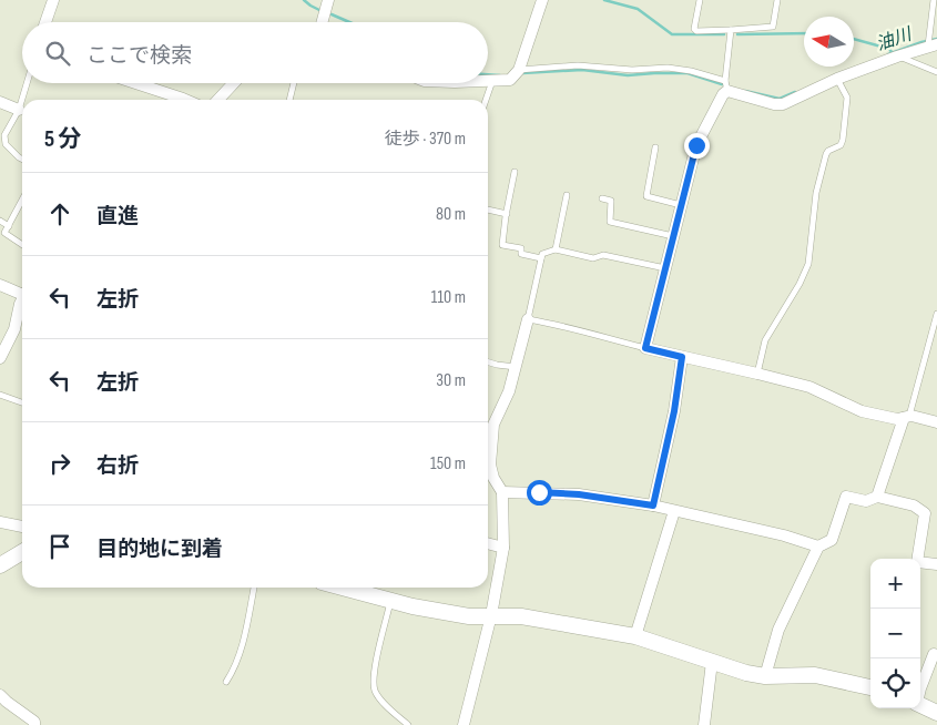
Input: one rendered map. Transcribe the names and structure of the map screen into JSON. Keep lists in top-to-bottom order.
{
  "water": ["油川"],
  "north": "left",
  "page": {
    "search": "ここで検索",
    "heading": ["5 分", "徒歩 · 370 m"],
    "list": [
      ["直進", "80 m"],
      ["左折", "110 m"],
      ["左折", "30 m"],
      ["右折", "150 m"],
      "目的地に到着"
    ],
    "map_buttons": ["+", "−"]
  }
}
